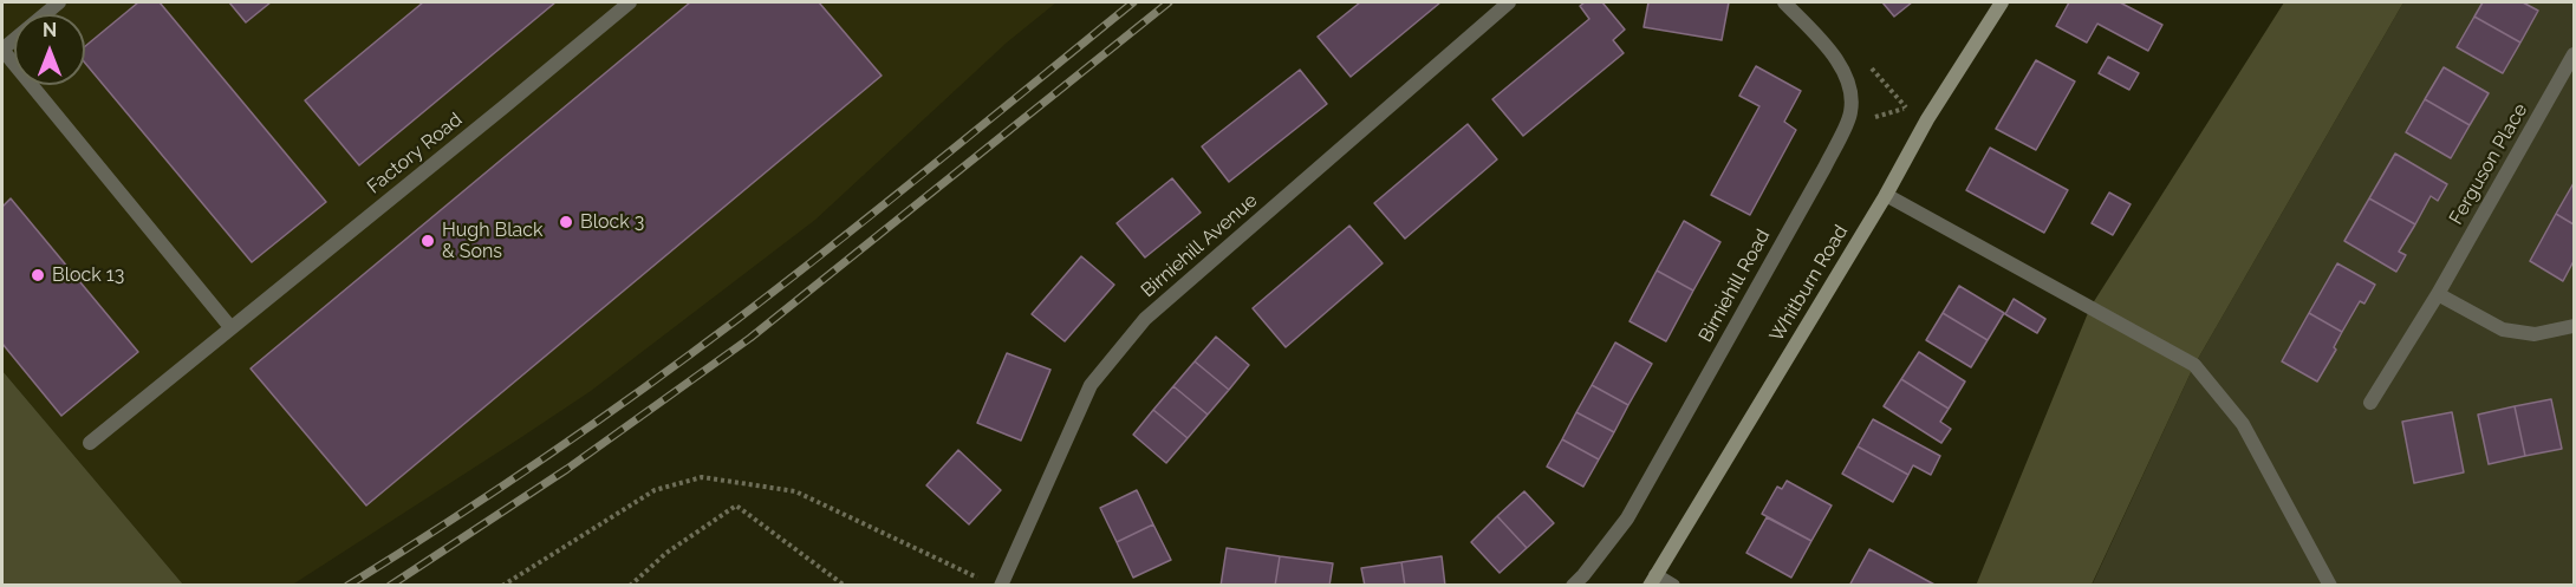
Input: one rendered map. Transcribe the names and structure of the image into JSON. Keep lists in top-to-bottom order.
{
  "streets": {
    "main road": ["Whitburn Road"],
    "street": [
      "Factory Road",
      "Ferguson Place",
      "Birniehill Avenue",
      "Birniehill Road"
    ]
  },
  "places": ["Block 3", "Hugh Black & Sons", "Block 13"],
  "north": "top"
}
